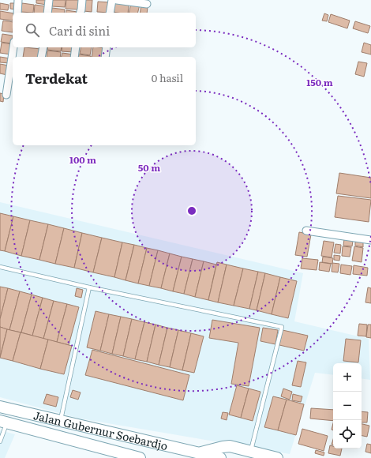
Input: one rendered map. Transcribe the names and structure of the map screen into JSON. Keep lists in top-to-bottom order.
{
  "streets": {
    "highway": ["Jalan Gubernur Soebardjo"]
  },
  "page": {
    "search": "Cari di sini",
    "heading": ["Terdekat", "0 hasil"],
    "map_buttons": ["+", "−"]
  },
  "rings": ["150 m", "100 m", "50 m"]
}
